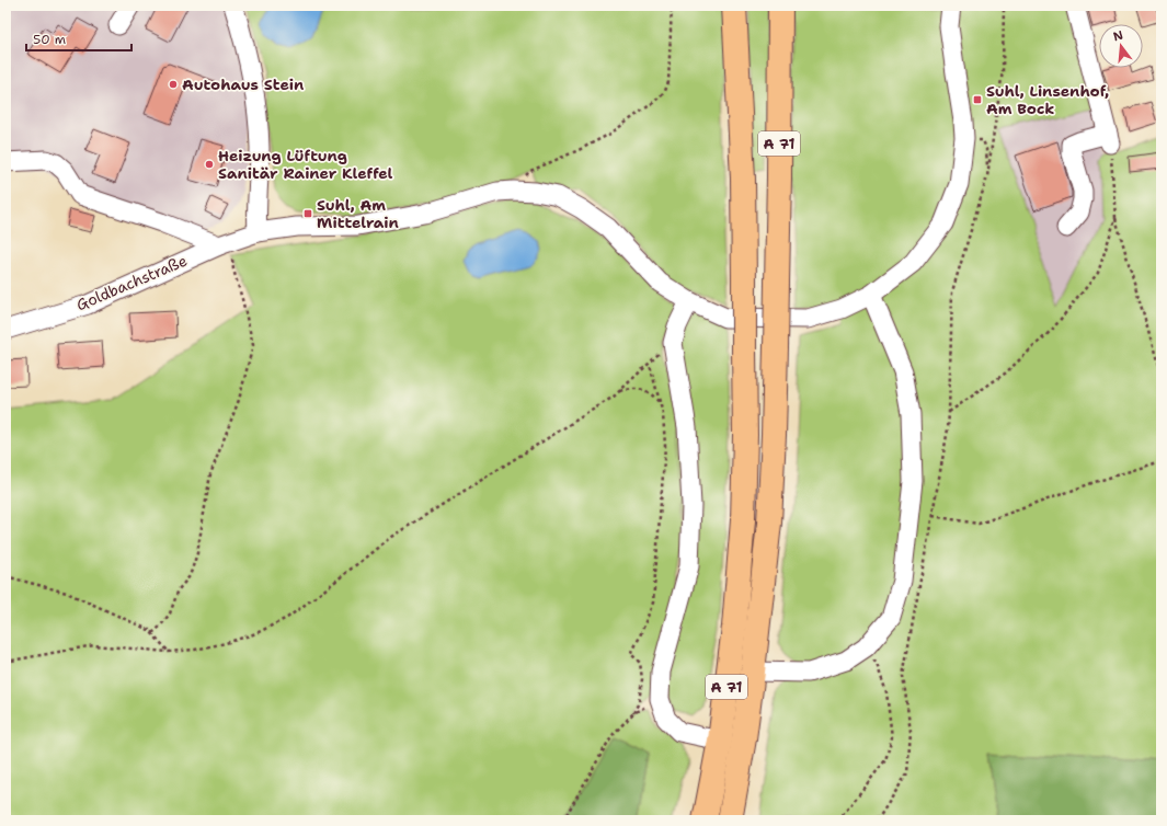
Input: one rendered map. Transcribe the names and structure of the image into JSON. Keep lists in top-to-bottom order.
{
  "streets": {
    "highway": ["A 71"],
    "street": ["Goldbachstraße"]
  },
  "places": {
    "other": ["Autohaus Stein", "Heizung Lüftung Sanitär Rainer Kleffel"],
    "transit": ["Suhl, Linsenhof, Am Bock", "Suhl, Am Mittelrain"]
  },
  "scale_bar": "50 m",
  "north": "top"
}
